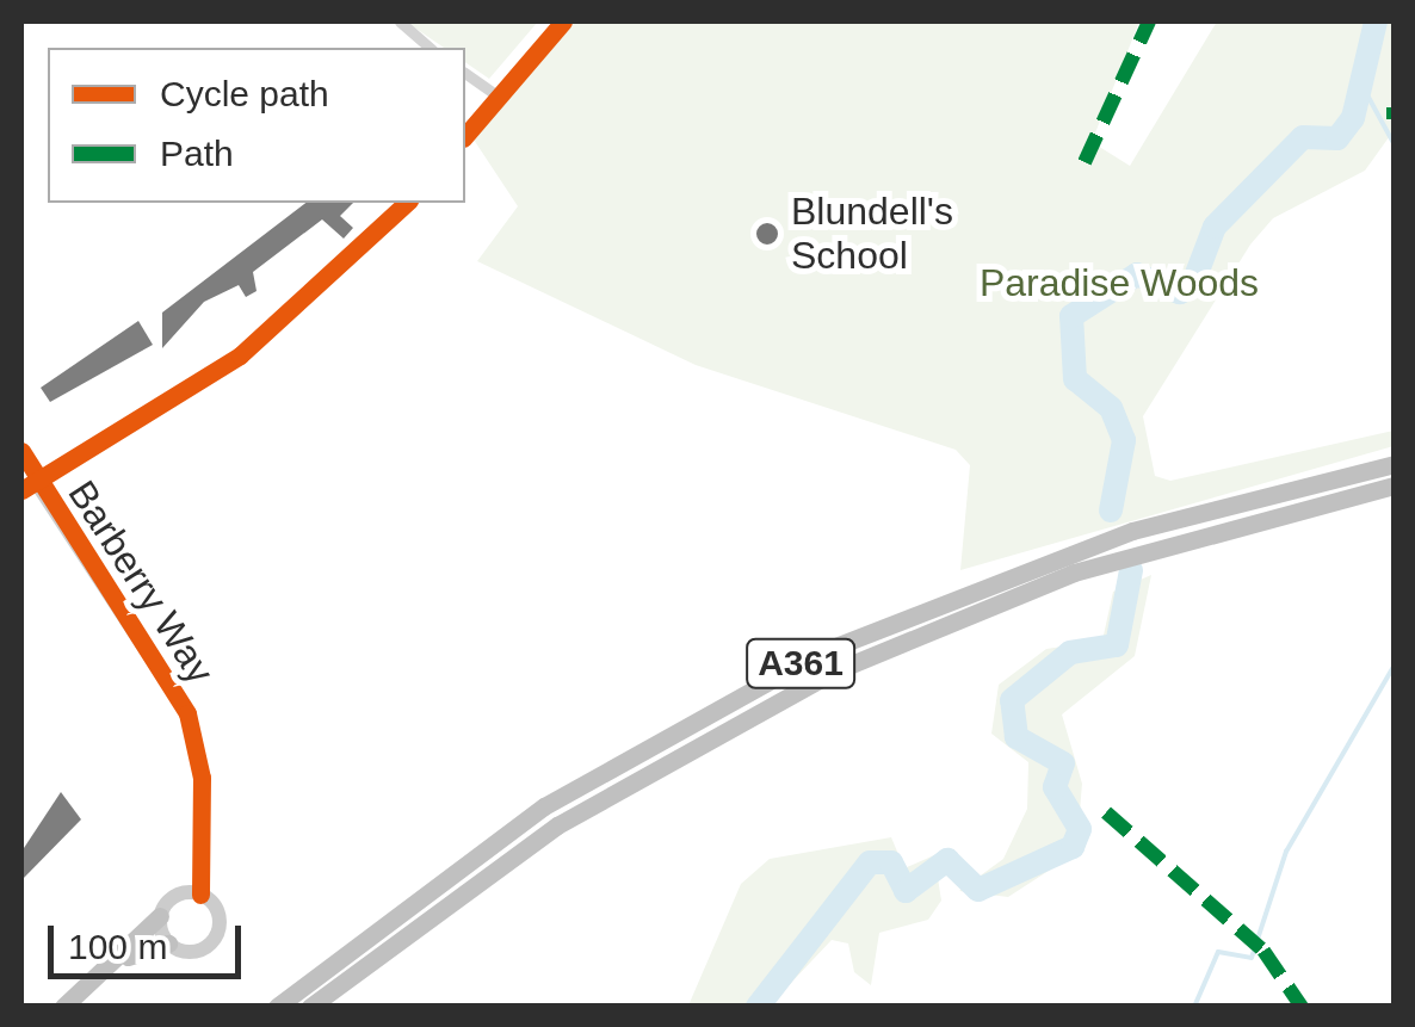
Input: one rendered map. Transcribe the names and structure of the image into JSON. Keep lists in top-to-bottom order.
{
  "streets": {
    "highway": ["A361"],
    "street": ["Barberry Way"]
  },
  "parks": ["Paradise Woods"],
  "places": ["Blundell's School"],
  "legend": ["Cycle path", "Path"],
  "scale_bar": "100 m"
}
